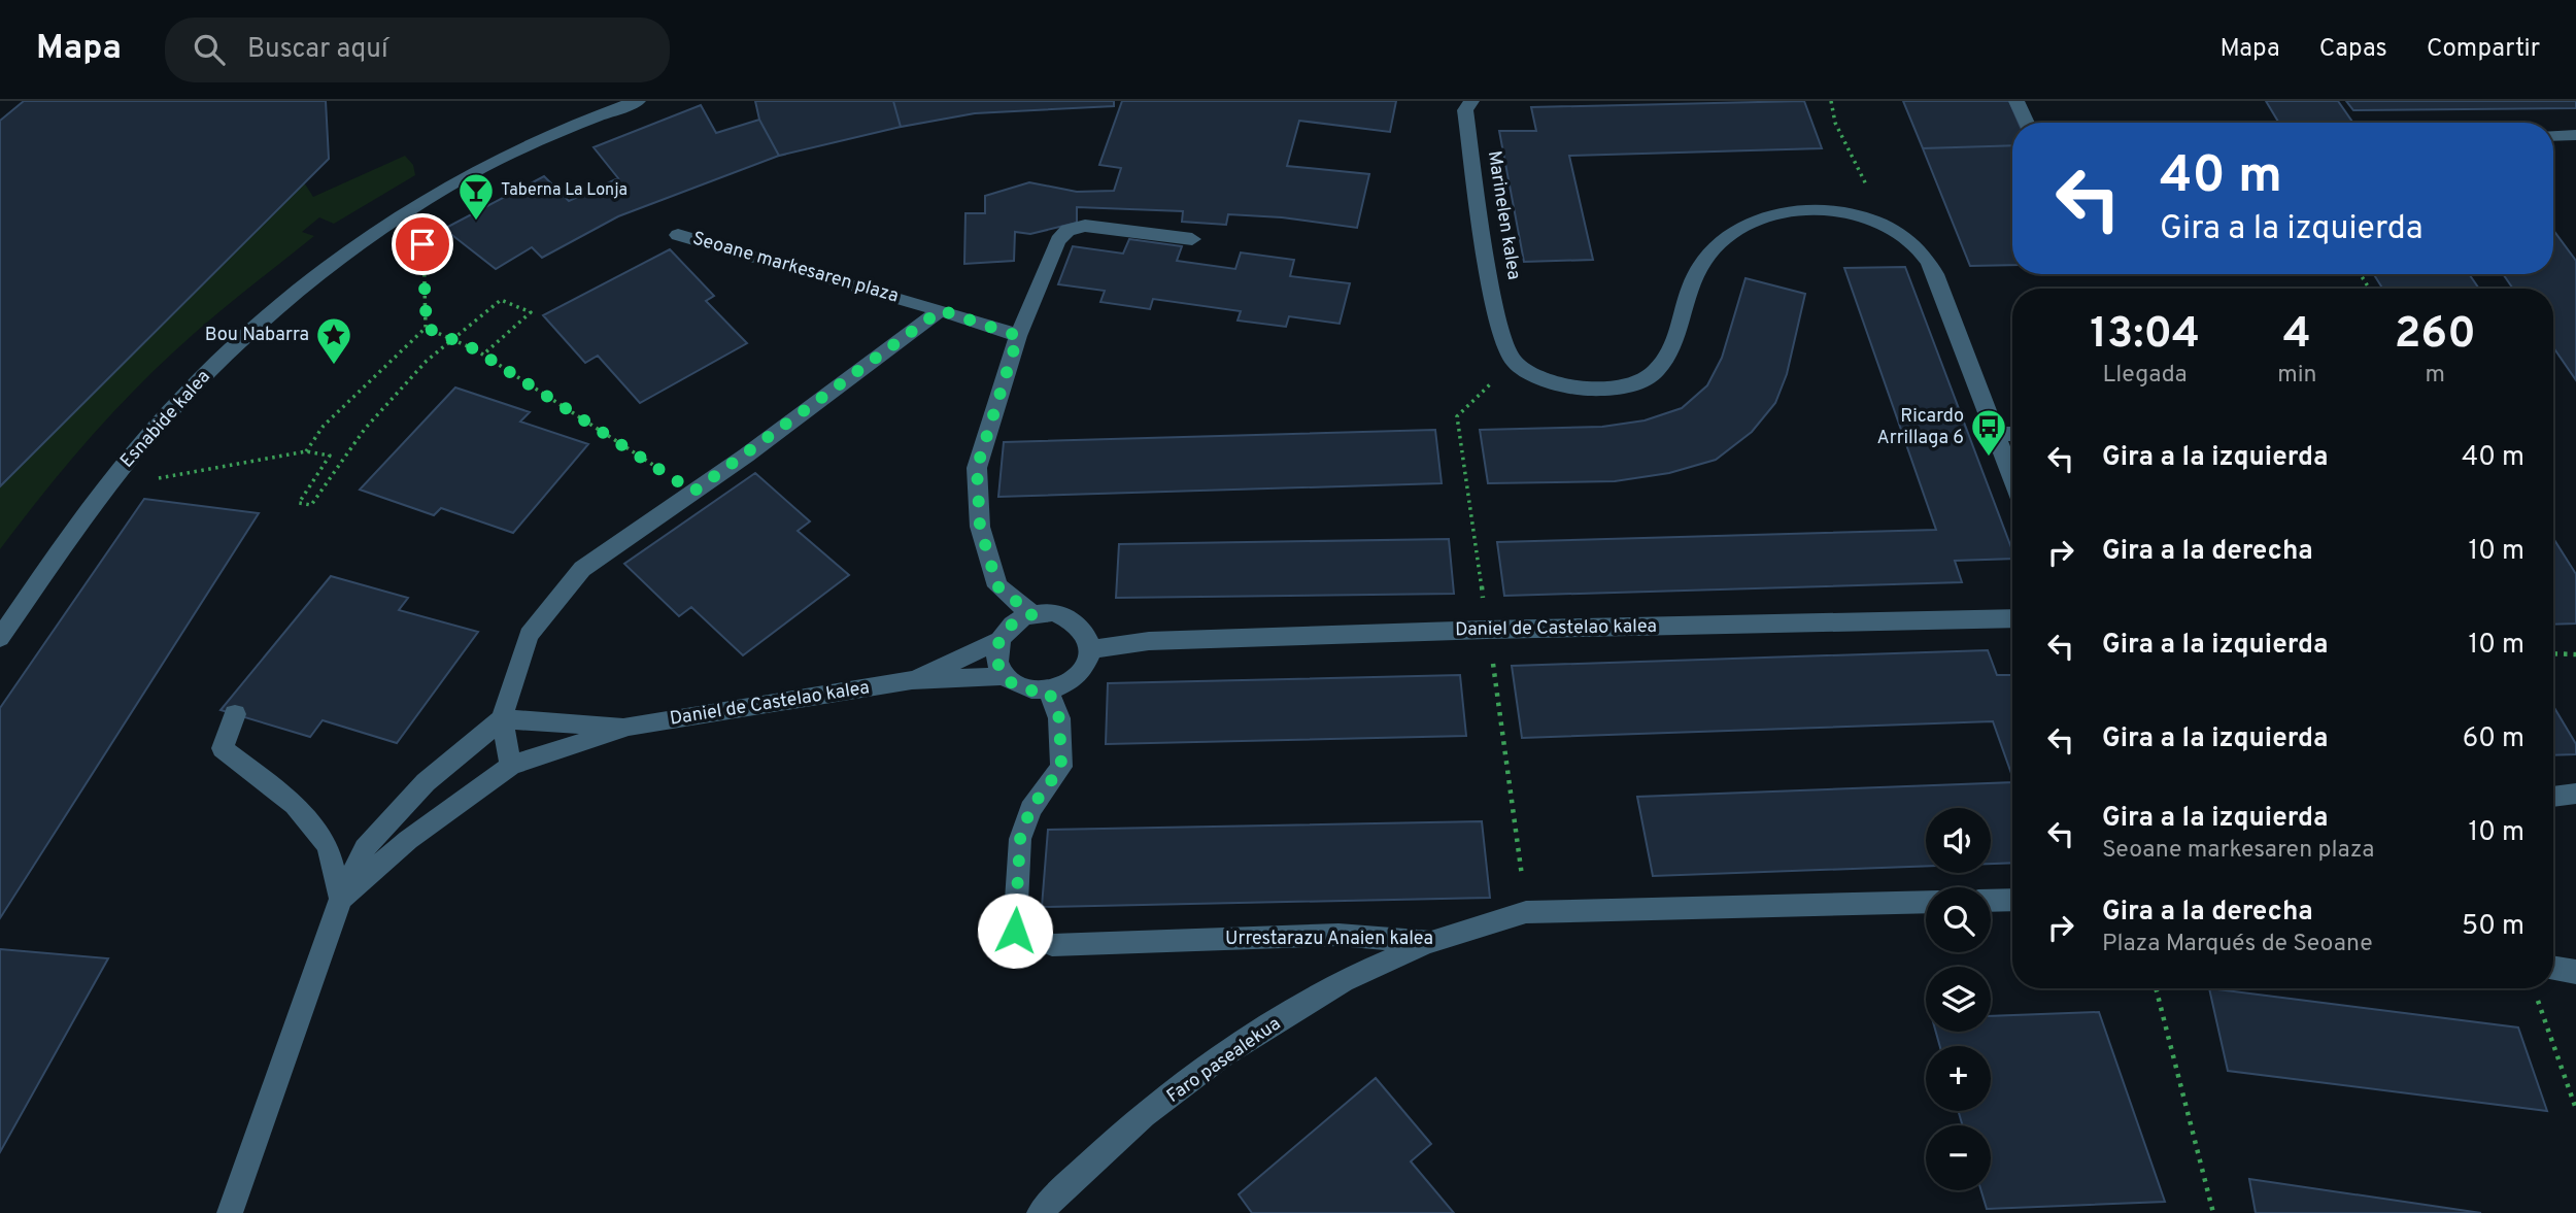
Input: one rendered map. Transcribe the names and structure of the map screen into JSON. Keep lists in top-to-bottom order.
{
  "streets": {
    "street": [
      "Marinelen kalea",
      "Seoane markesaren plaza",
      "Esnabide kalea",
      "Daniel de Castelao kalea",
      "Urrestarazu Anaien kalea",
      "Faro pasealekua"
    ]
  },
  "crossings": [
    ["Daniel de Castelao kalea", "Urrestarazu Anaien kalea"],
    ["Urrestarazu Anaien kalea", "Faro pasealekua"]
  ],
  "places": {
    "bar": ["Taberna La Lonja"],
    "place": ["Bou Nabarra"],
    "bus stop": ["Ricardo Arrillaga 6"]
  },
  "page": {
    "header": "Mapa",
    "search": "Buscar aquí",
    "nav": ["Mapa", "Capas", "Compartir"],
    "turn": ["40 m", "Gira a la izquierda"],
    "eta": [
      "13:04",
      "Llegada",
      "4",
      "min",
      "260",
      "m"
    ],
    "list": [
      {
        "name": "Gira a la izquierda",
        "value": "40 m"
      },
      {
        "name": "Gira a la derecha",
        "value": "10 m"
      },
      {
        "name": "Gira a la izquierda",
        "value": "10 m"
      },
      {
        "name": "Gira a la izquierda",
        "value": "60 m"
      },
      {
        "name": "Gira a la izquierda",
        "note": "Seoane markesaren plaza",
        "value": "10 m"
      },
      {
        "name": "Gira a la derecha",
        "note": "Plaza Marqués de Seoane",
        "value": "50 m"
      }
    ],
    "map_buttons": ["+", "−"]
  }
}
